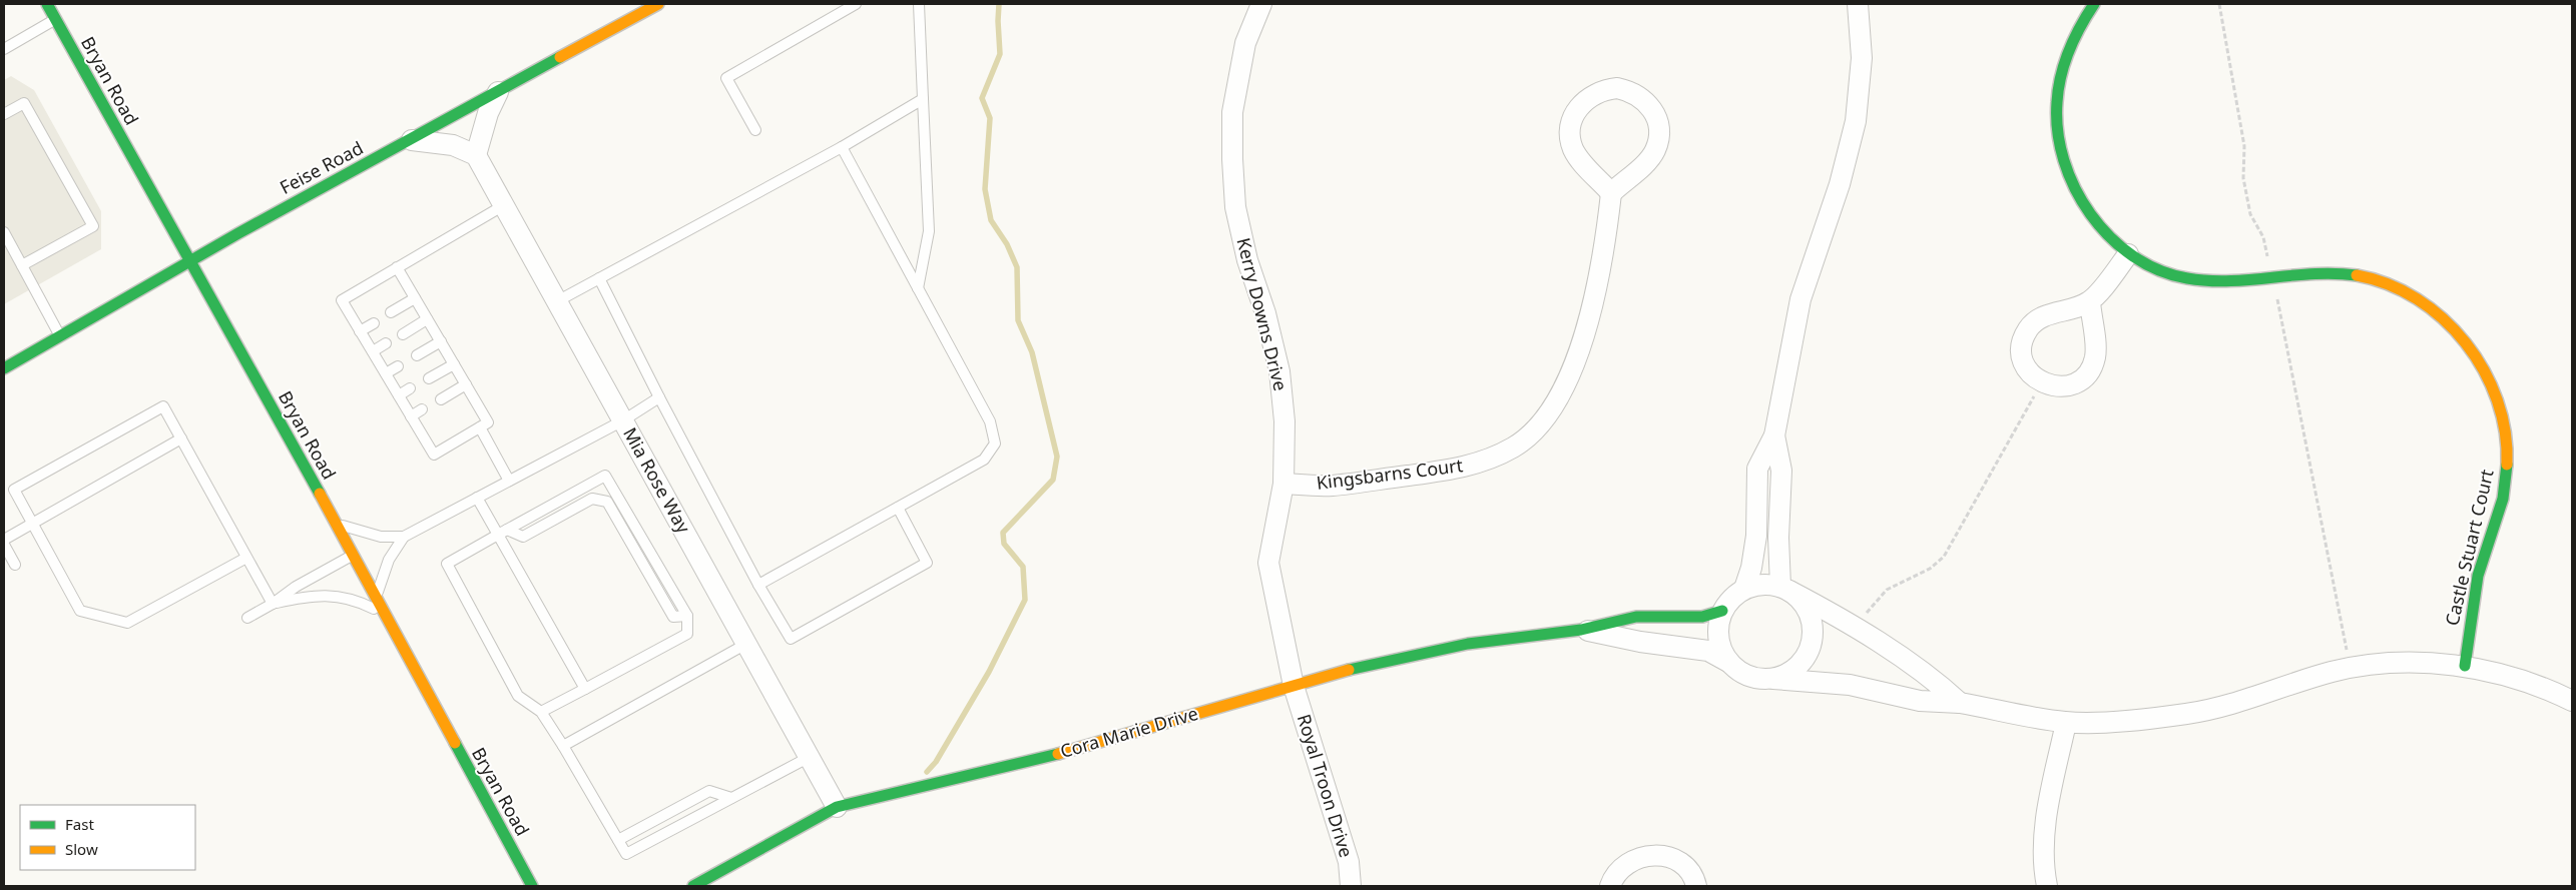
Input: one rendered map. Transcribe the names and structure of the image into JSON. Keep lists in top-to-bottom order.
{
  "streets": {
    "street": [
      "Bryan Road",
      "Feise Road",
      "Kerry Downs Drive",
      "Kingsbarns Court",
      "Mia Rose Way",
      "Castle Stuart Court",
      "Cora Marie Drive",
      "Royal Troon Drive"
    ]
  },
  "crossings": [
    ["Bryan Road", "Feise Road"],
    ["Kerry Downs Drive", "Kingsbarns Court"],
    ["Kerry Downs Drive", "Cora Marie Drive"],
    ["Kerry Downs Drive", "Royal Troon Drive"],
    ["Mia Rose Way", "Cora Marie Drive"],
    ["Cora Marie Drive", "Royal Troon Drive"]
  ],
  "legend": ["Fast", "Slow"]
}
